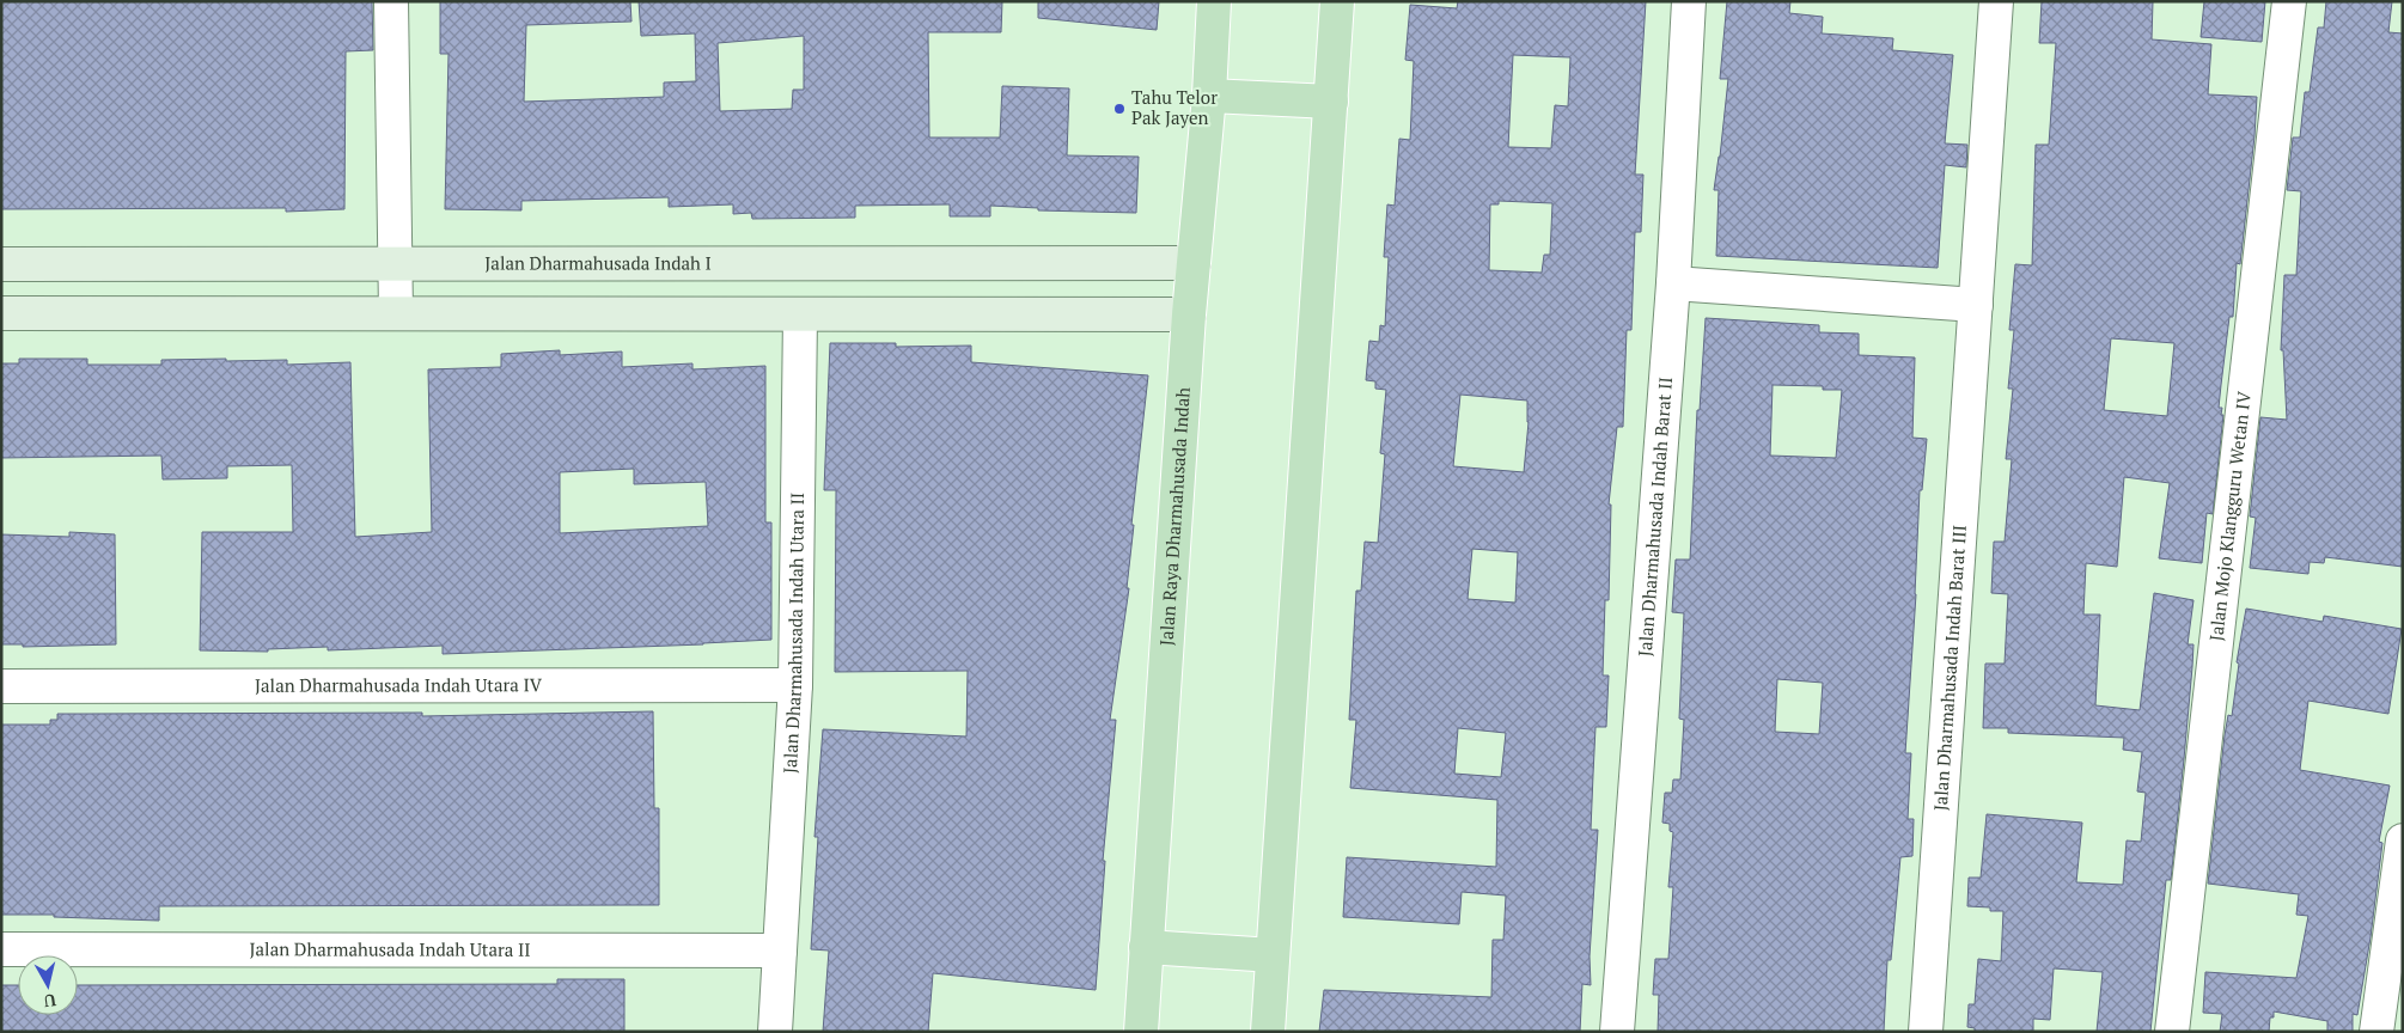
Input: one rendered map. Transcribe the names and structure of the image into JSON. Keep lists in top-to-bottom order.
{
  "streets": {
    "main road": ["Jalan Dharmahusada Indah I", "Jalan Raya Dharmahusada Indah"],
    "street": [
      "Jalan Dharmahusada Indah Barat II",
      "Jalan Mojo Klangguru Wetan IV",
      "Jalan Dharmahusada Indah Utara II",
      "Jalan Dharmahusada Indah Barat III",
      "Jalan Dharmahusada Indah Utara IV"
    ]
  },
  "crossings": [
    ["Jalan Dharmahusada Indah I", "Jalan Raya Dharmahusada Indah"],
    ["Jalan Dharmahusada Indah Utara II", "Jalan Dharmahusada Indah Utara IV"]
  ],
  "places": ["Tahu Telor Pak Jayen"],
  "north": "bottom"
}
